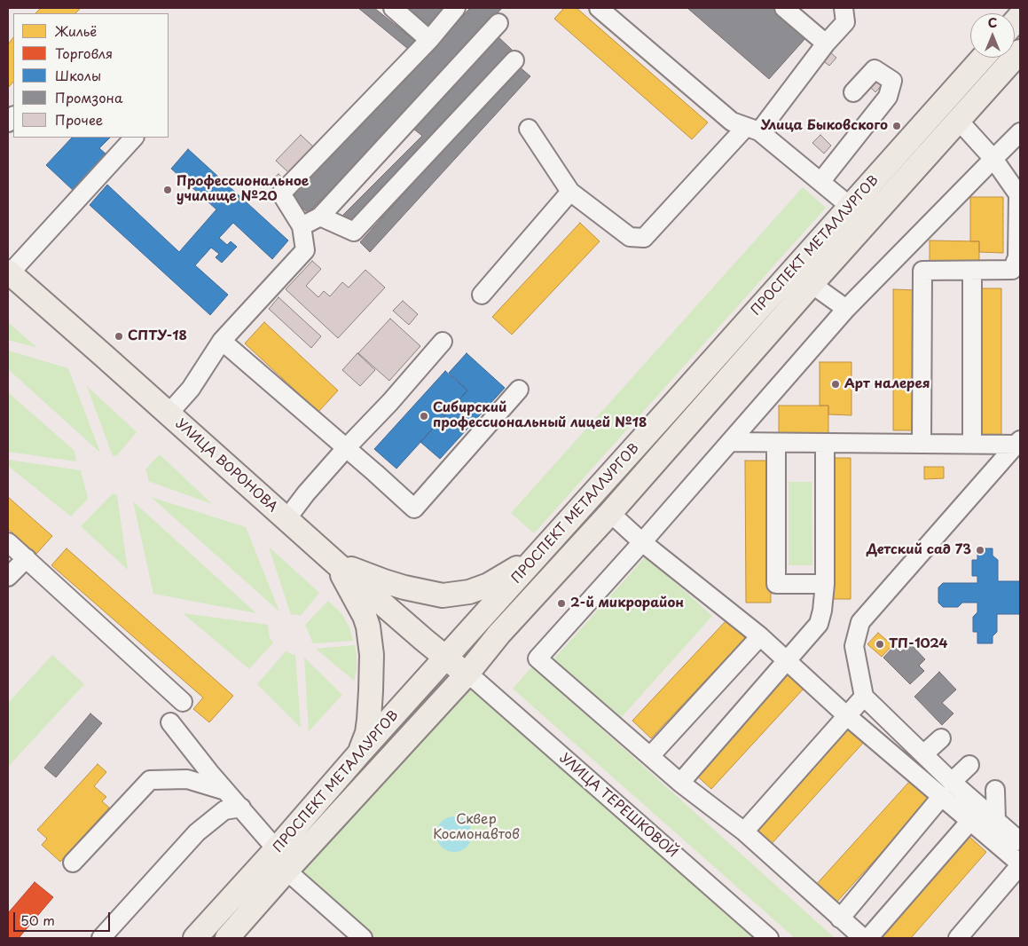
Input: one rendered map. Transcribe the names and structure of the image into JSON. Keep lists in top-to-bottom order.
{
  "streets": {
    "main road": ["ПРОСПЕКТ МЕТАЛЛУРГОВ", "УЛИЦА ВОРОНОВА"],
    "street": ["УЛИЦА ТЕРЕШКОВОЙ"]
  },
  "crossings": [
    ["ПРОСПЕКТ МЕТАЛЛУРГОВ", "УЛИЦА ВОРОНОВА"],
    ["ПРОСПЕКТ МЕТАЛЛУРГОВ", "УЛИЦА ТЕРЕШКОВОЙ"],
    ["УЛИЦА ВОРОНОВА", "УЛИЦА ТЕРЕШКОВОЙ"]
  ],
  "parks": ["Сквер Космонавтов"],
  "places": [
    "Улица Быковского",
    "Профессиональное училище №20",
    "СПТУ-18",
    "Арт налерея",
    "Сибирский профессиональный лицей №18",
    "Детский сад 73",
    "2-й микрорайон",
    "ТП-1024"
  ],
  "legend": [
    "Жильё",
    "Торговля",
    "Школы",
    "Промзона",
    "Прочее"
  ],
  "scale_bar": "50 m",
  "north": "top"
}
